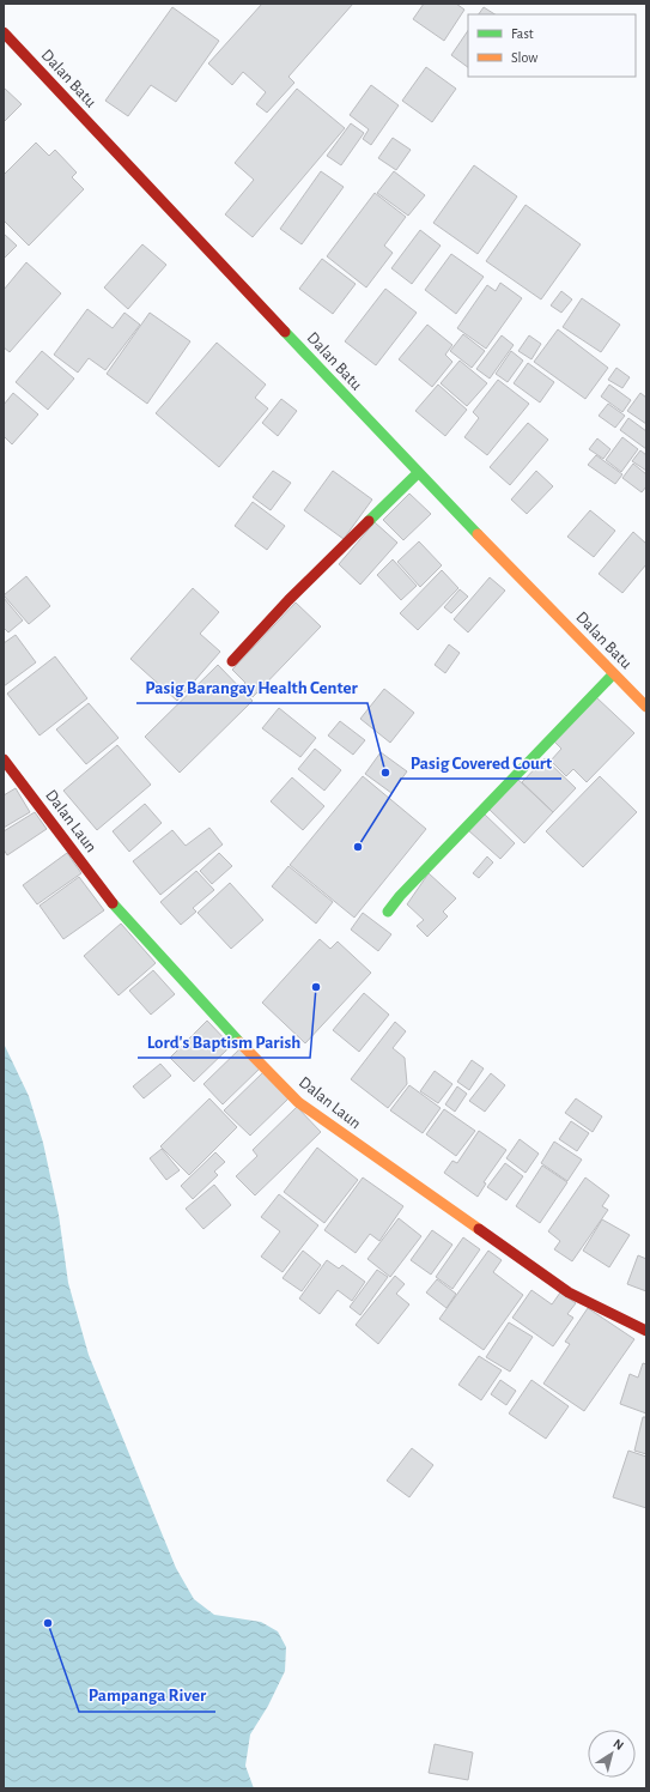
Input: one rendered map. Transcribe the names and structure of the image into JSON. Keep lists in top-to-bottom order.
{
  "streets": {
    "street": ["Dalan Batu", "Dalan Laun"]
  },
  "places": [
    "Pasig Barangay Health Center",
    "Pasig Covered Court",
    "Lord's Baptism Parish",
    "Pampanga River"
  ],
  "legend": ["Fast", "Slow"],
  "north": "top right"
}
